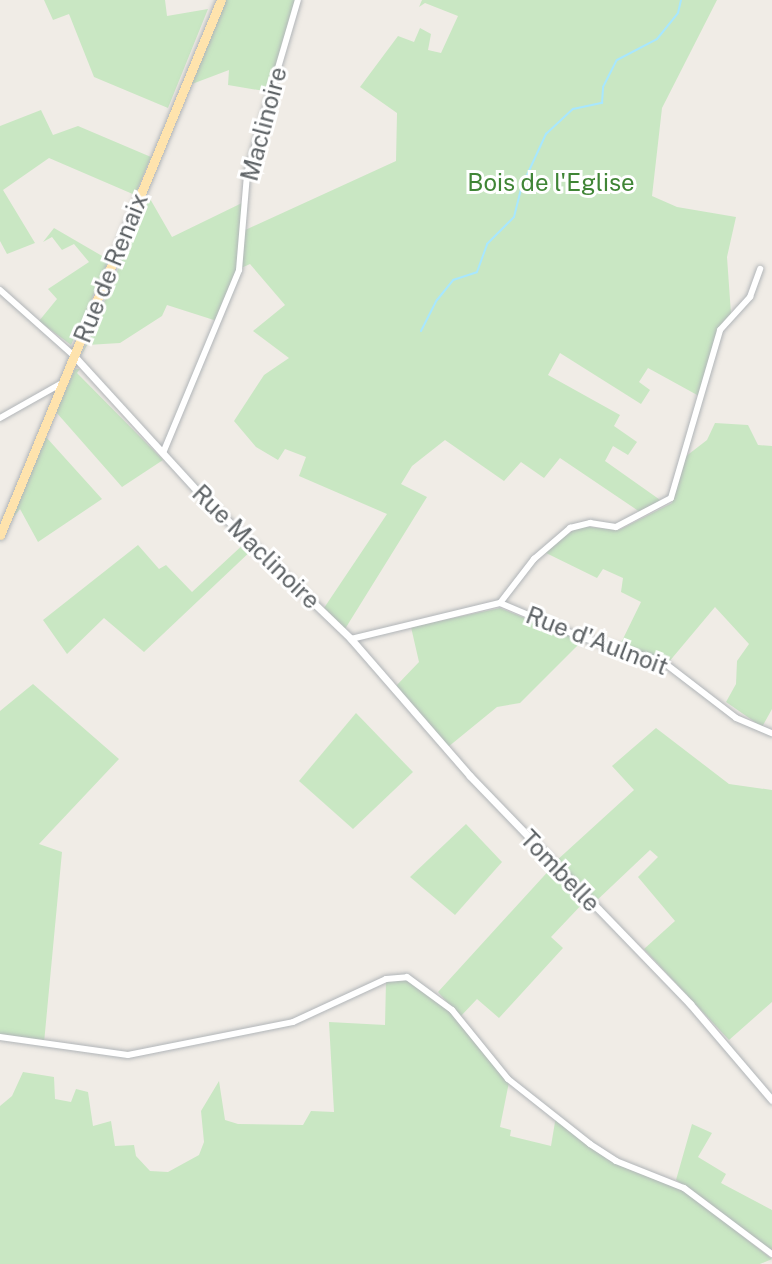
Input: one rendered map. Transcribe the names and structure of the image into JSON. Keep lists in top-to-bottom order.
{
  "streets": {
    "main road": ["Rue de Renaix"],
    "street": [
      "Maclinoire",
      "Rue Maclinoire",
      "Rue d'Aulnoit",
      "Tombelle"
    ]
  },
  "crossings": [
    ["Maclinoire", "Rue Maclinoire"],
    ["Rue de Renaix", "Rue Maclinoire"],
    ["Rue Maclinoire", "Rue d'Aulnoit"],
    ["Rue Maclinoire", "Tombelle"],
    ["Rue d'Aulnoit", "Tombelle"]
  ],
  "parks": ["Bois de l'Eglise"]
}
